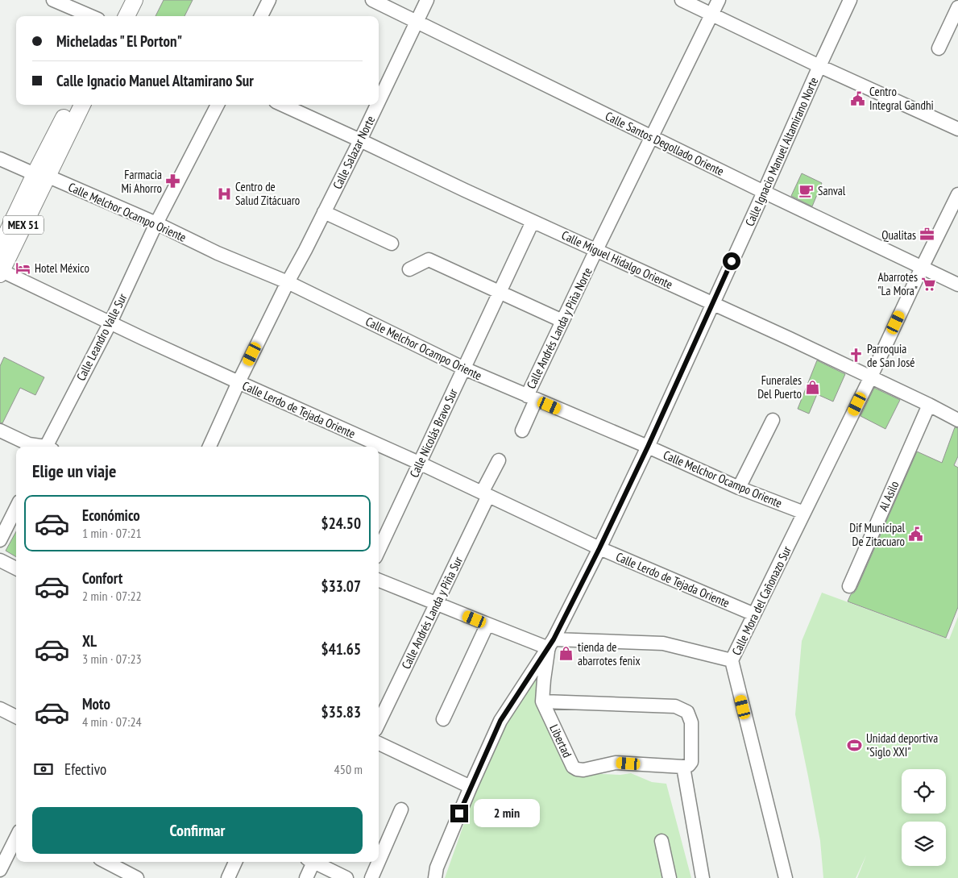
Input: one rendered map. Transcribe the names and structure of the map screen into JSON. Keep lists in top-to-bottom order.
{
  "streets": {
    "main road": ["MEX 51"],
    "street": [
      "Calle Santos Degollado Oriente",
      "Calle Ignacio Manuel Altamirano Norte",
      "Calle Salazar Norte",
      "Calle Melchor Ocampo Oriente",
      "Calle Miguel Hidalgo Oriente",
      "Calle Andrés Landa y Piña Norte",
      "Calle Leandro Valle Sur",
      "Calle Lerdo de Tejada Oriente",
      "Calle Nicolás Bravo Sur",
      "Al Asilo",
      "Calle Mora del Cañonazo Sur",
      "Calle Andrés Landa y Piña Sur",
      "Libertad"
    ]
  },
  "crossings": [
    ["Calle Santos Degollado Oriente", "Calle Ignacio Manuel Altamirano Norte"],
    ["Calle Santos Degollado Oriente", "Calle Salazar Norte"],
    ["Calle Santos Degollado Oriente", "Calle Andrés Landa y Piña Norte"],
    ["Calle Santos Degollado Oriente", "Calle Mora del Cañonazo Sur"],
    ["Calle Ignacio Manuel Altamirano Norte", "Calle Melchor Ocampo Oriente"],
    ["Calle Ignacio Manuel Altamirano Norte", "Calle Miguel Hidalgo Oriente"],
    ["Calle Ignacio Manuel Altamirano Norte", "Calle Lerdo de Tejada Oriente"],
    ["Calle Salazar Norte", "Calle Melchor Ocampo Oriente"],
    ["Calle Salazar Norte", "Calle Miguel Hidalgo Oriente"],
    ["Calle Salazar Norte", "Calle Lerdo de Tejada Oriente"],
    ["Calle Melchor Ocampo Oriente", "MEX 51"],
    ["Calle Melchor Ocampo Oriente", "Calle Andrés Landa y Piña Norte"],
    ["Calle Melchor Ocampo Oriente", "Calle Leandro Valle Sur"],
    ["Calle Melchor Ocampo Oriente", "Calle Nicolás Bravo Sur"],
    ["Calle Melchor Ocampo Oriente", "Calle Mora del Cañonazo Sur"],
    ["MEX 51", "Calle Lerdo de Tejada Oriente"],
    ["Calle Miguel Hidalgo Oriente", "Calle Andrés Landa y Piña Norte"],
    ["Calle Miguel Hidalgo Oriente", "Calle Nicolás Bravo Sur"],
    ["Calle Miguel Hidalgo Oriente", "Al Asilo"],
    ["Calle Miguel Hidalgo Oriente", "Calle Mora del Cañonazo Sur"],
    ["Calle Leandro Valle Sur", "Calle Lerdo de Tejada Oriente"],
    ["Calle Lerdo de Tejada Oriente", "Calle Nicolás Bravo Sur"],
    ["Calle Lerdo de Tejada Oriente", "Calle Mora del Cañonazo Sur"],
    ["Calle Lerdo de Tejada Oriente", "Calle Andrés Landa y Piña Sur"]
  ],
  "places": {
    "public building": ["Centro Integral Gandhi", "Dif Municipal De Zitacuaro"],
    "pharmacy": ["Farmacia Mi Ahorro"],
    "cafe": ["Sanval"],
    "hospital": ["Centro de Salud Zitácuaro"],
    "office": ["Qualitas"],
    "hotel": ["Hotel México"],
    "supermarket": ["Abarrotes \"La Mora\""],
    "church": ["Parroquia de San José"],
    "shop": ["Funerales Del Puerto", "tienda de abarrotes fenix"],
    "sports": ["Unidad deportiva \"Siglo XXI\""]
  },
  "page": {
    "banner": ["Micheladas \" El Porton\"", "Calle Ignacio Manuel Altamirano Sur"],
    "heading": "Elige un viaje",
    "list": [
      {
        "name": "Económico",
        "note": "1 min · 07:21",
        "value": "$24.50"
      },
      {
        "name": "Confort",
        "note": "2 min · 07:22",
        "value": "$33.07"
      },
      {
        "name": "XL",
        "note": "3 min · 07:23",
        "value": "$41.65"
      },
      {
        "name": "Moto",
        "note": "4 min · 07:24",
        "value": "$35.83"
      }
    ],
    "pay": ["Efectivo", "450 m"],
    "bubble": "2 min",
    "buttons": "Confirmar"
  }
}
